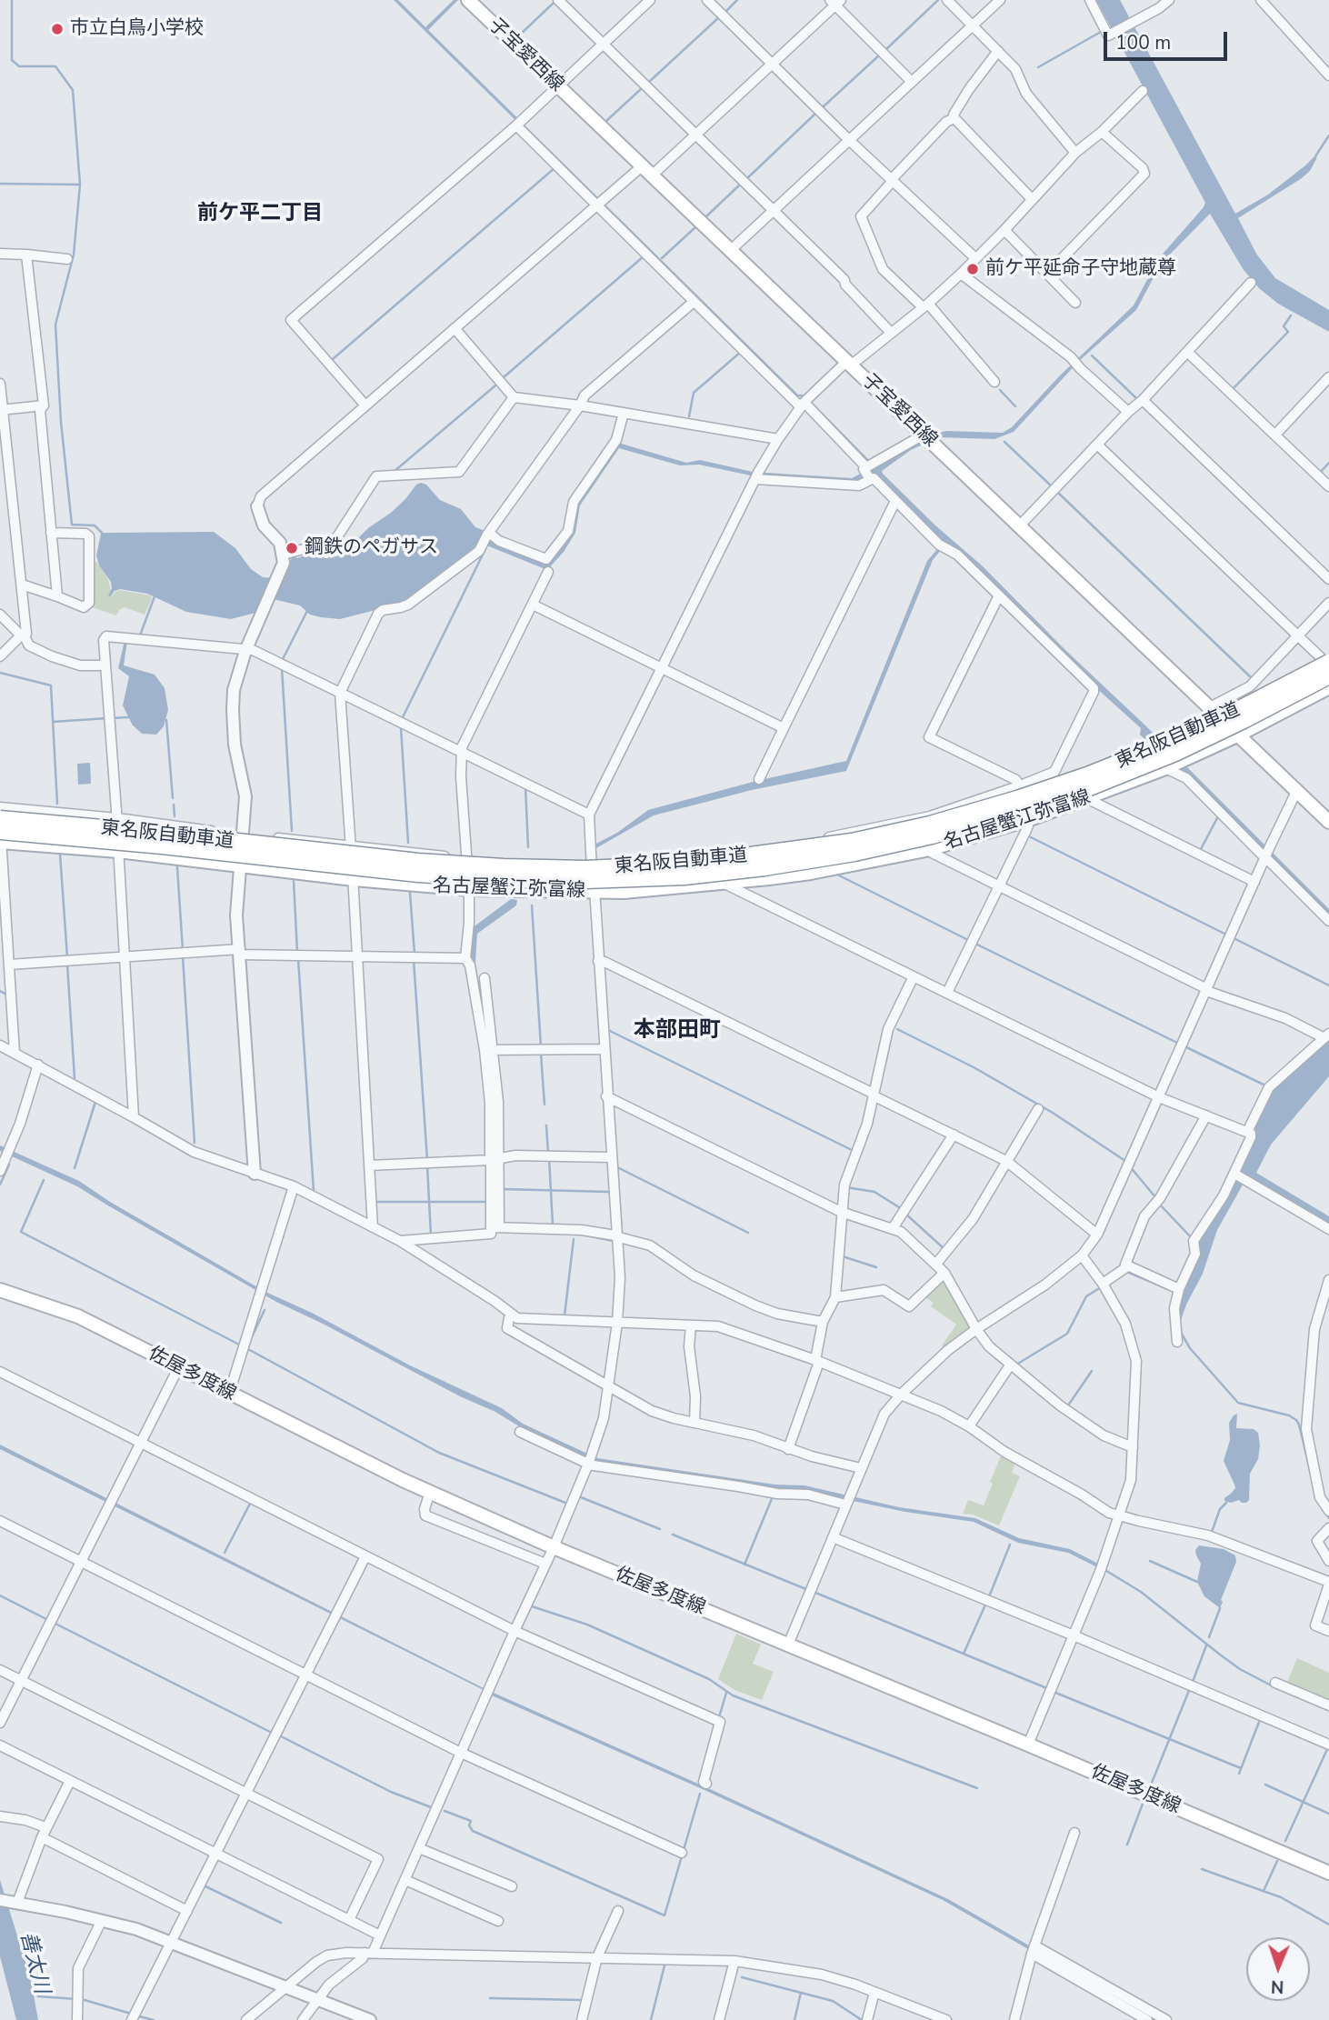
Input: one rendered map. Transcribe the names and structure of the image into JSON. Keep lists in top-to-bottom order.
{
  "streets": {
    "highway": ["東名阪自動車道"],
    "main road": ["子宝愛西線", "名古屋蟹江弥富線", "佐屋多度線"]
  },
  "crossings": [
    ["子宝愛西線", "名古屋蟹江弥富線"],
    ["東名阪自動車道", "名古屋蟹江弥富線"]
  ],
  "districts": ["前ケ平二丁目", "本部田町"],
  "water": ["善太川"],
  "places": ["市立白鳥小学校", "前ケ平延命子守地蔵尊", "鋼鉄のペガサス"],
  "scale_bar": "100 m",
  "north": "bottom"
}
